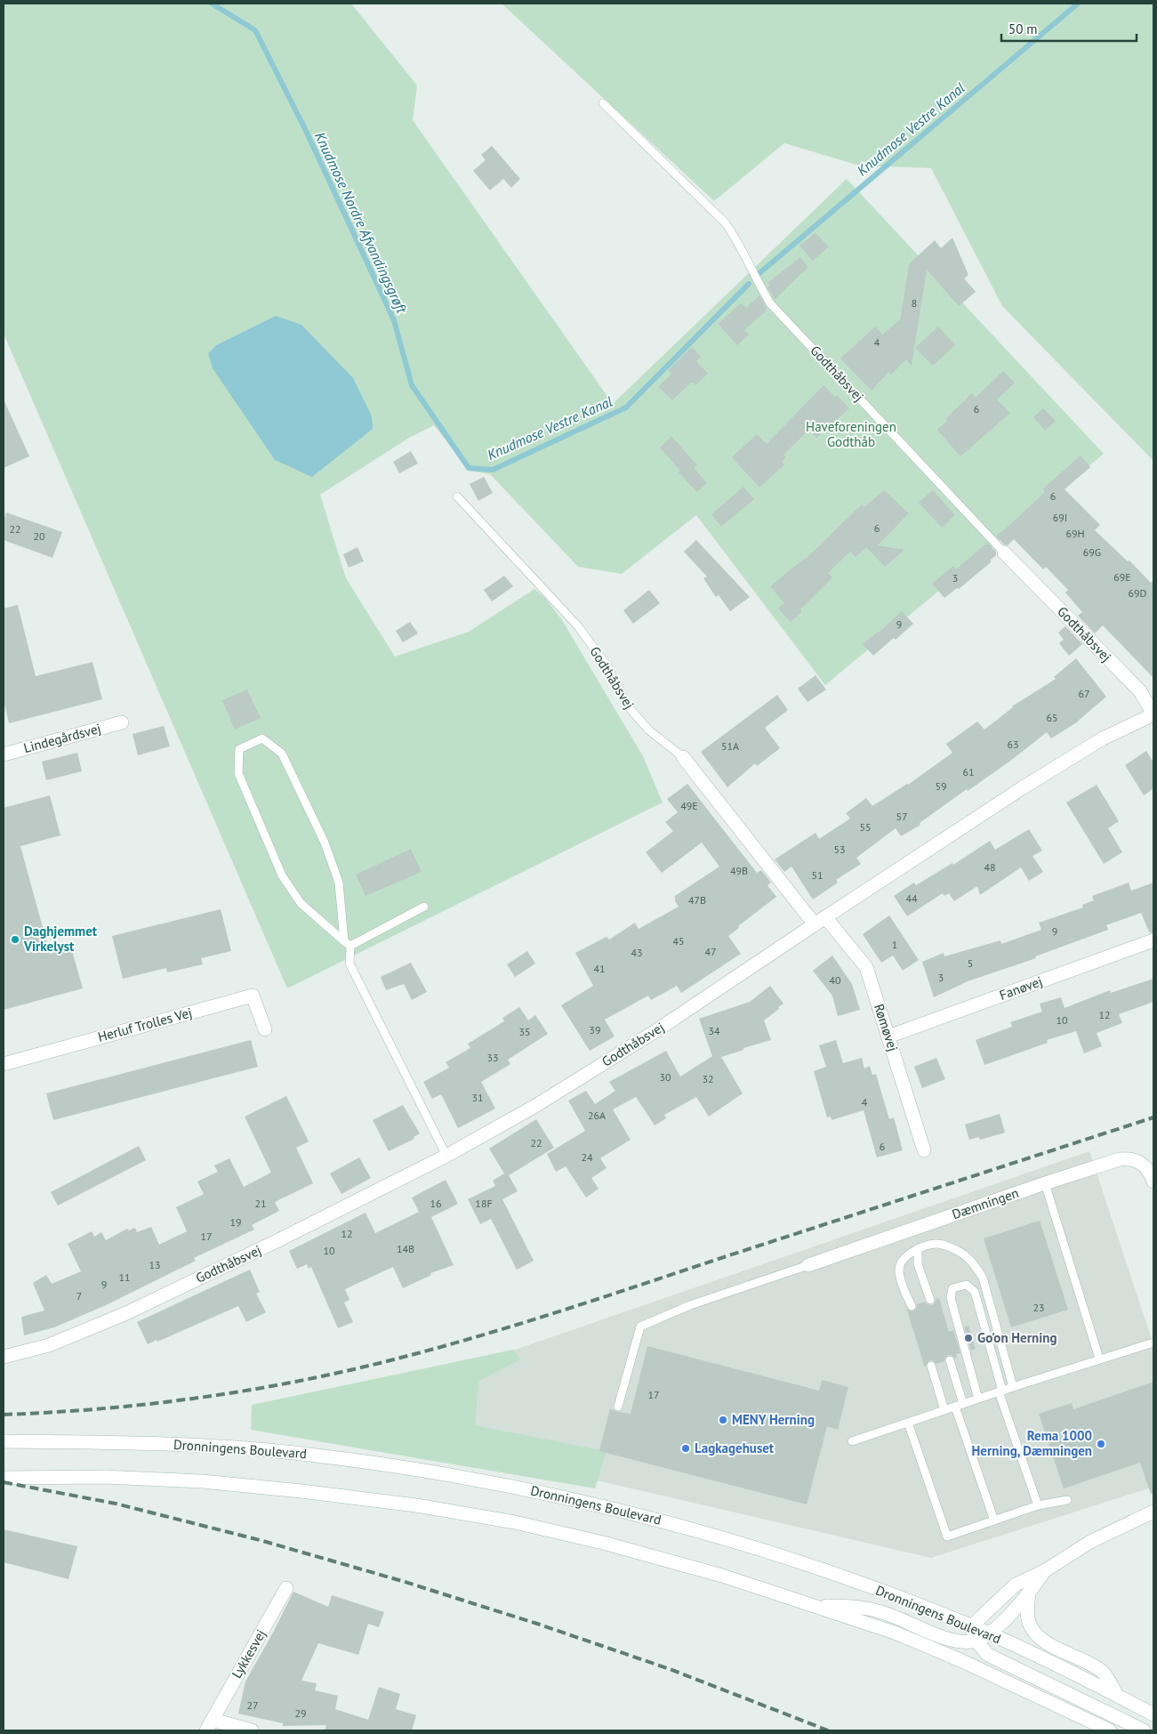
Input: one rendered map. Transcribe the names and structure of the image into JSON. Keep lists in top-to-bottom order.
{
  "streets": {
    "street": [
      "Godthåbsvej",
      "Lindegårdsvej",
      "Fanøvej",
      "Herluf Trolles Vej",
      "Rømøvej",
      "Dæmningen",
      "Dronningens Boulevard",
      "Lykkesvej"
    ]
  },
  "crossings": [
    ["Godthåbsvej", "Rømøvej"],
    ["Fanøvej", "Rømøvej"]
  ],
  "water": ["Knudmose Vestre Kanal", "Knudmose Nordre Afvandingsgrøft"],
  "parks": ["Haveforeningen Godthåb"],
  "places": [
    "Daghjemmet Virkelyst",
    "Go'on Herning",
    "MENY Herning",
    "Rema 1000 Herning, Dæmningen",
    "Lagkagehuset"
  ],
  "house_numbers": [
    "8",
    "4",
    "6",
    "6",
    "69I",
    "6",
    "22",
    "69H",
    "20",
    "69G",
    "69E",
    "3",
    "69D",
    "9",
    "67",
    "65",
    "63",
    "51A",
    "61",
    "59",
    "49E",
    "57",
    "55",
    "53",
    "48",
    "49B",
    "51",
    "44",
    "47B",
    "9",
    "45",
    "1",
    "47",
    "43",
    "5",
    "41",
    "3",
    "40",
    "12",
    "10",
    "39",
    "34",
    "35",
    "33",
    "30",
    "32",
    "31",
    "4",
    "26A",
    "22",
    "6",
    "24",
    "21",
    "16",
    "18F",
    "19",
    "12",
    "17",
    "14B",
    "10",
    "13",
    "11",
    "9",
    "7",
    "23",
    "17",
    "27",
    "29"
  ],
  "scale_bar": "50 m"
}
